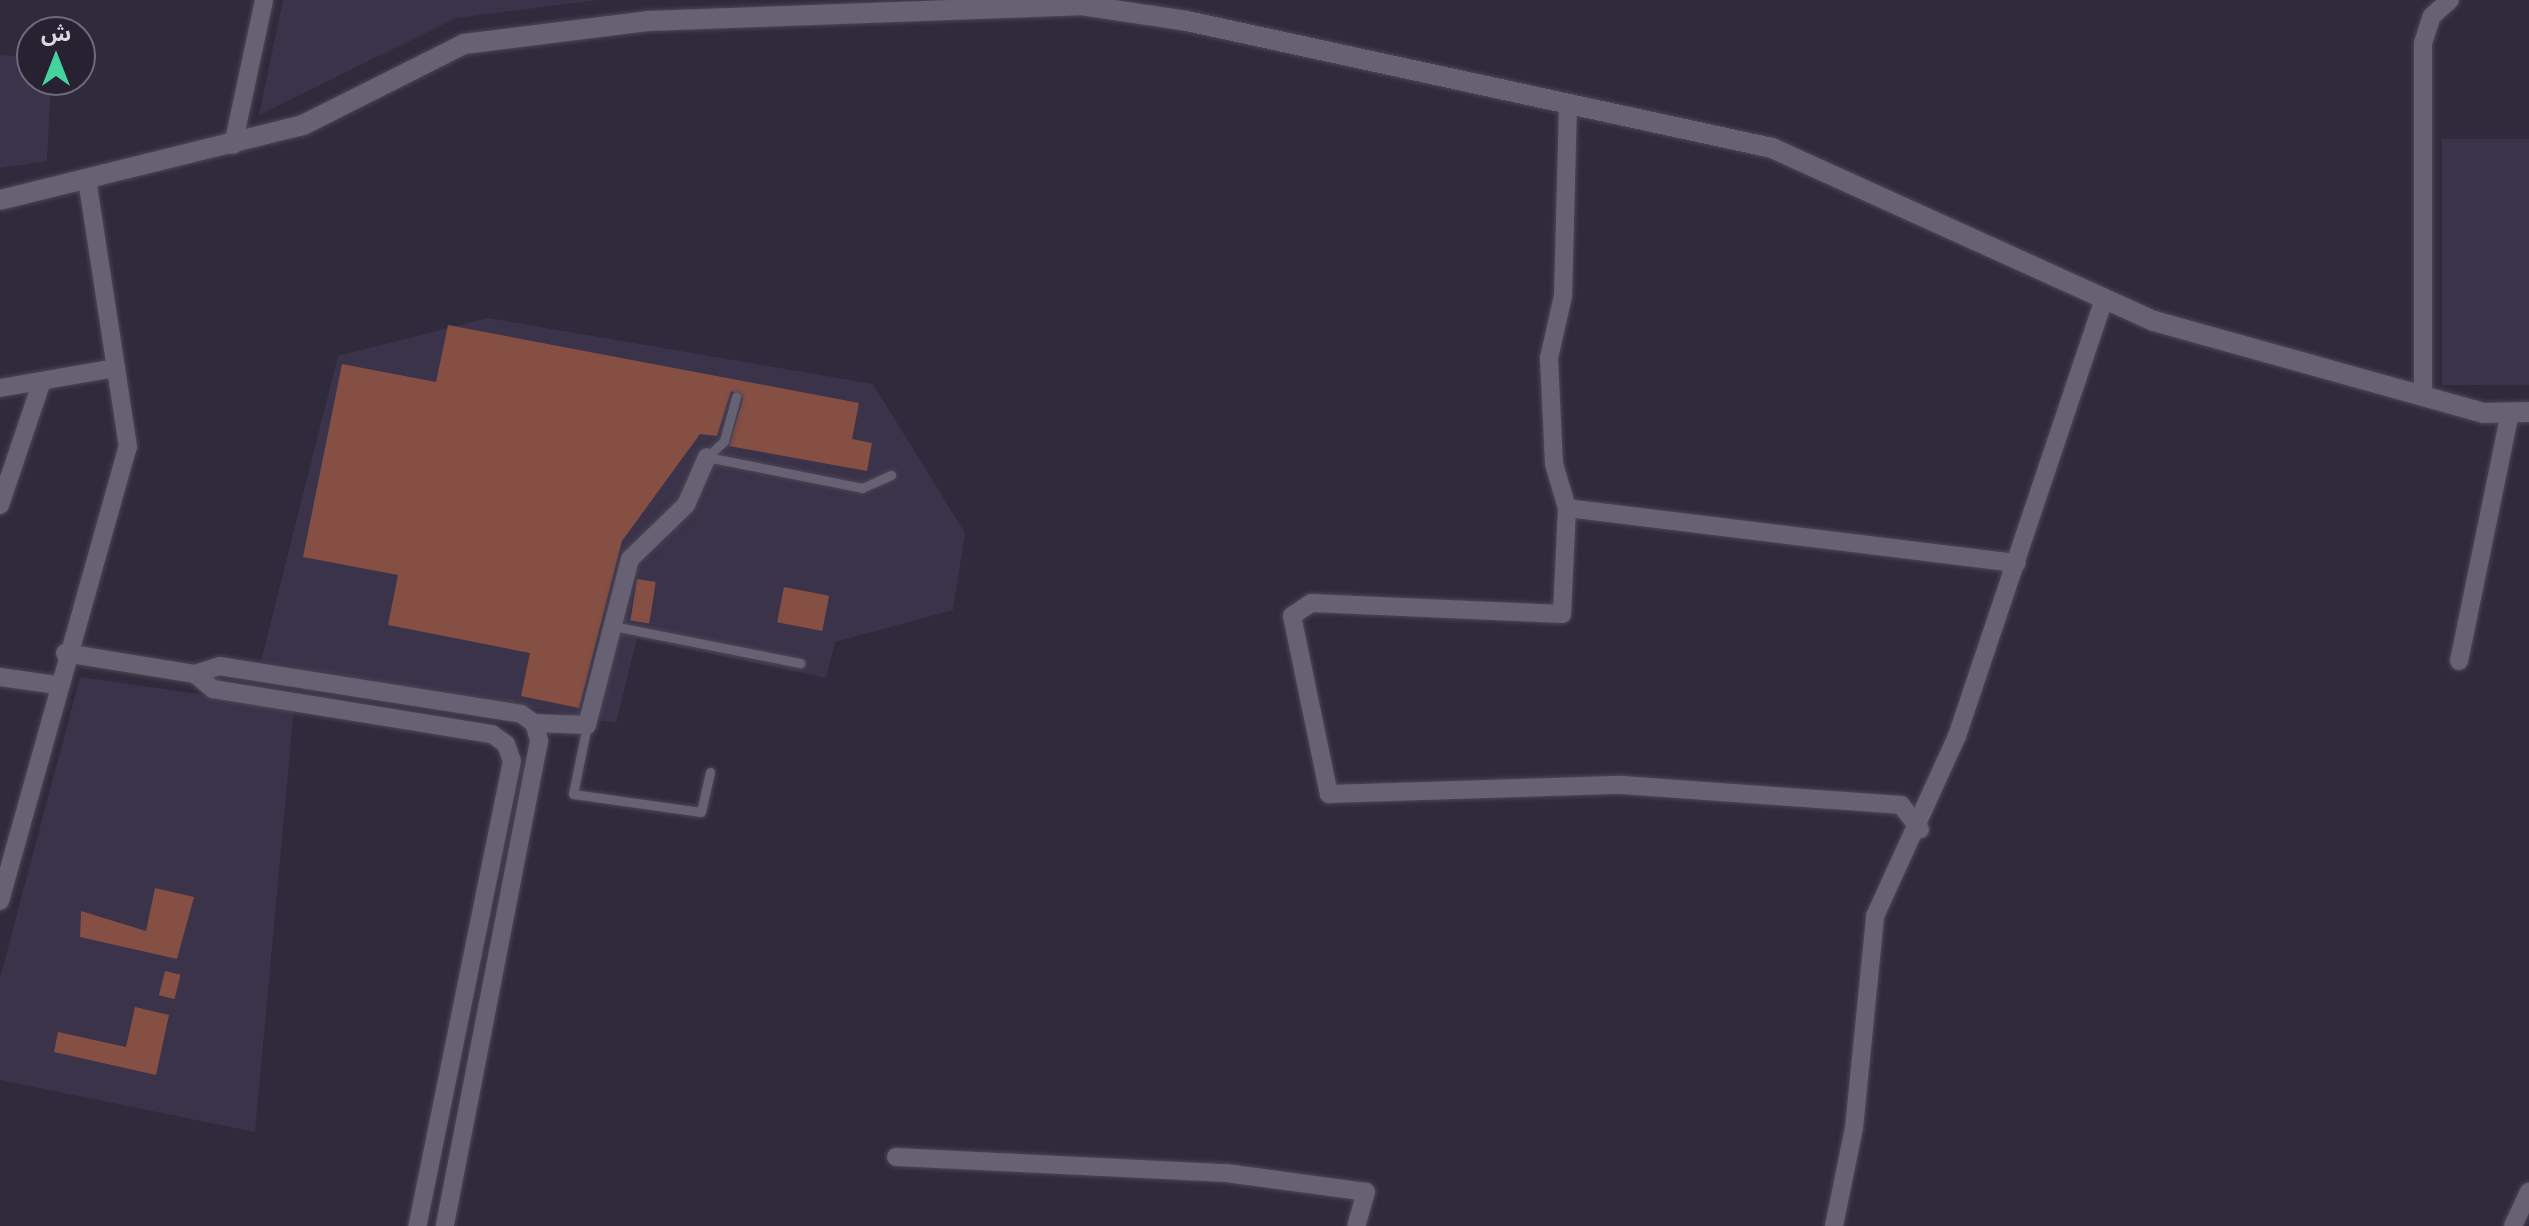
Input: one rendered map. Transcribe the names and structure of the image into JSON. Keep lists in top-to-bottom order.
{
  "north": "top"
}
